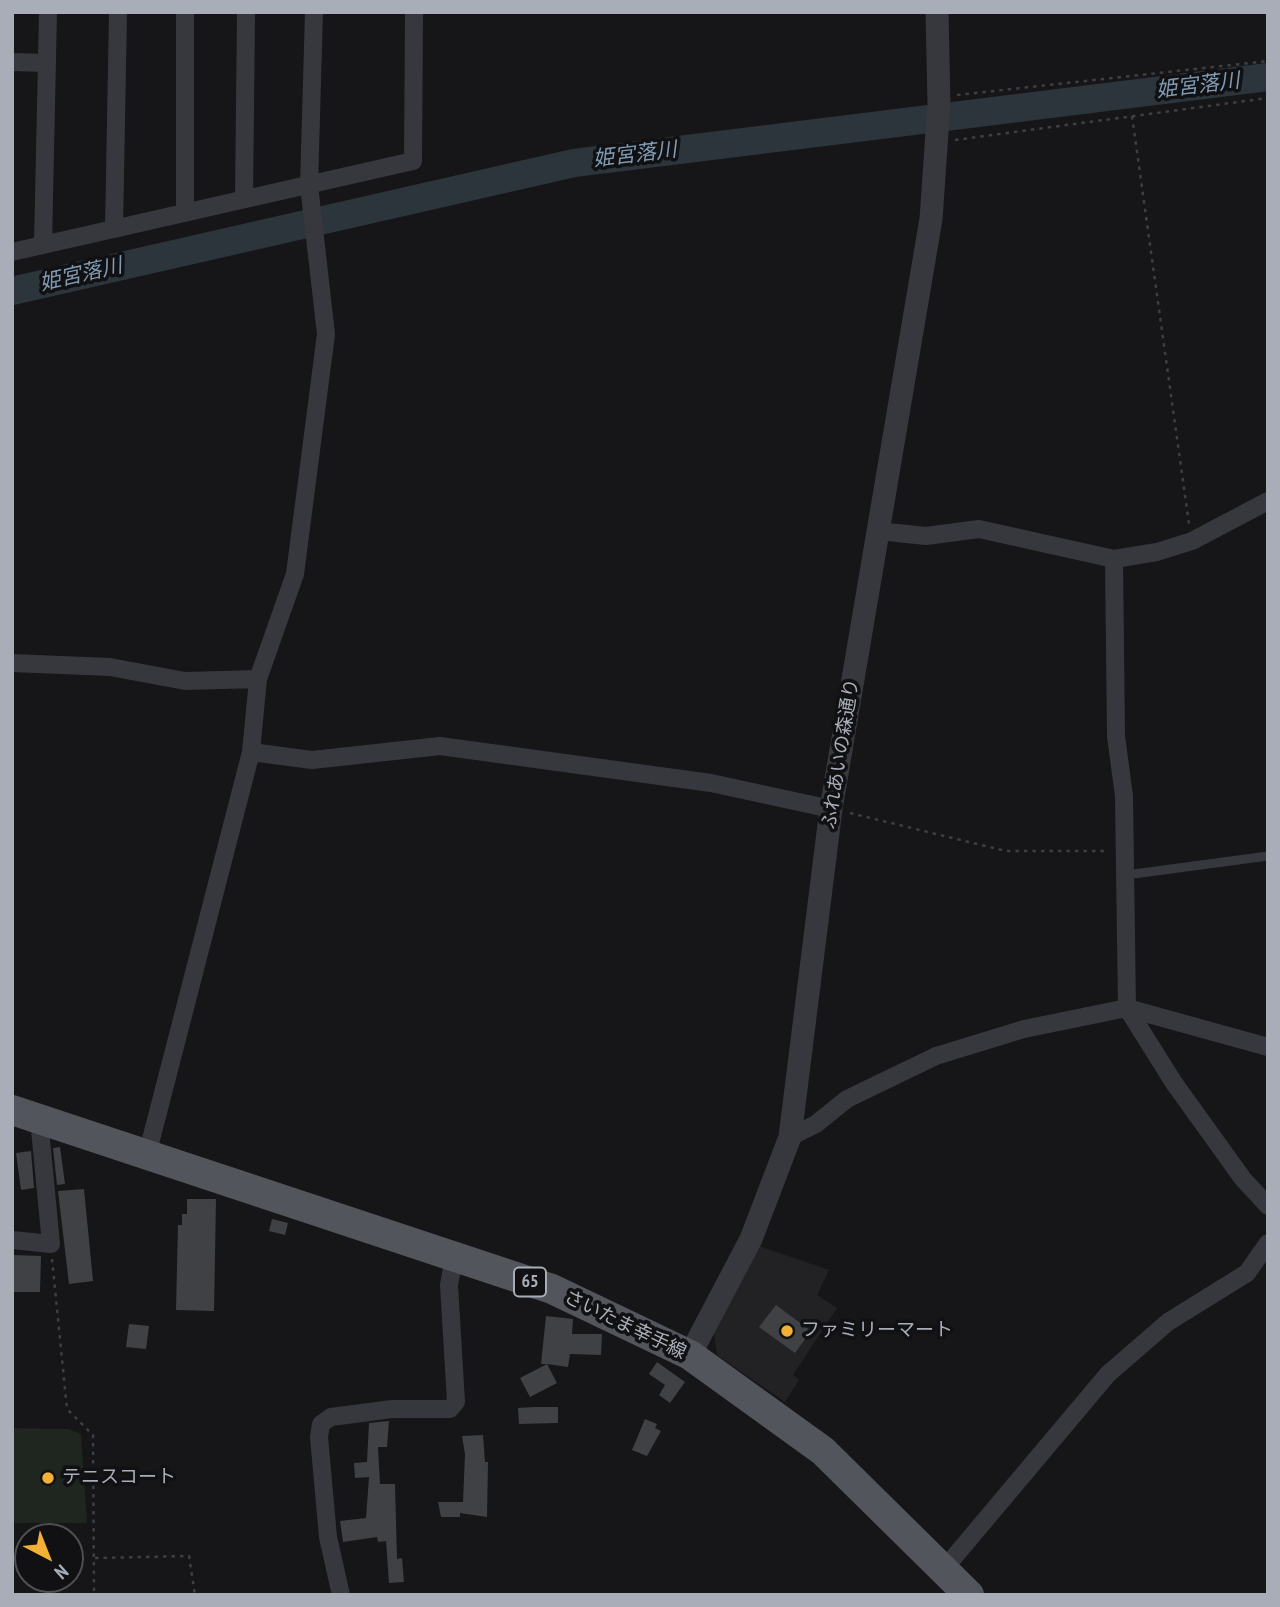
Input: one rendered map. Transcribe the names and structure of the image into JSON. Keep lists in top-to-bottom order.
{
  "streets": {
    "main road": ["65", "さいたま幸手線"],
    "street": ["ふれあいの森通り"]
  },
  "crossings": [
    ["ふれあいの森通り", "さいたま幸手線"]
  ],
  "water": ["姫宮落川"],
  "places": ["ファミリーマート", "テニスコート"],
  "north": "bottom right"
}
